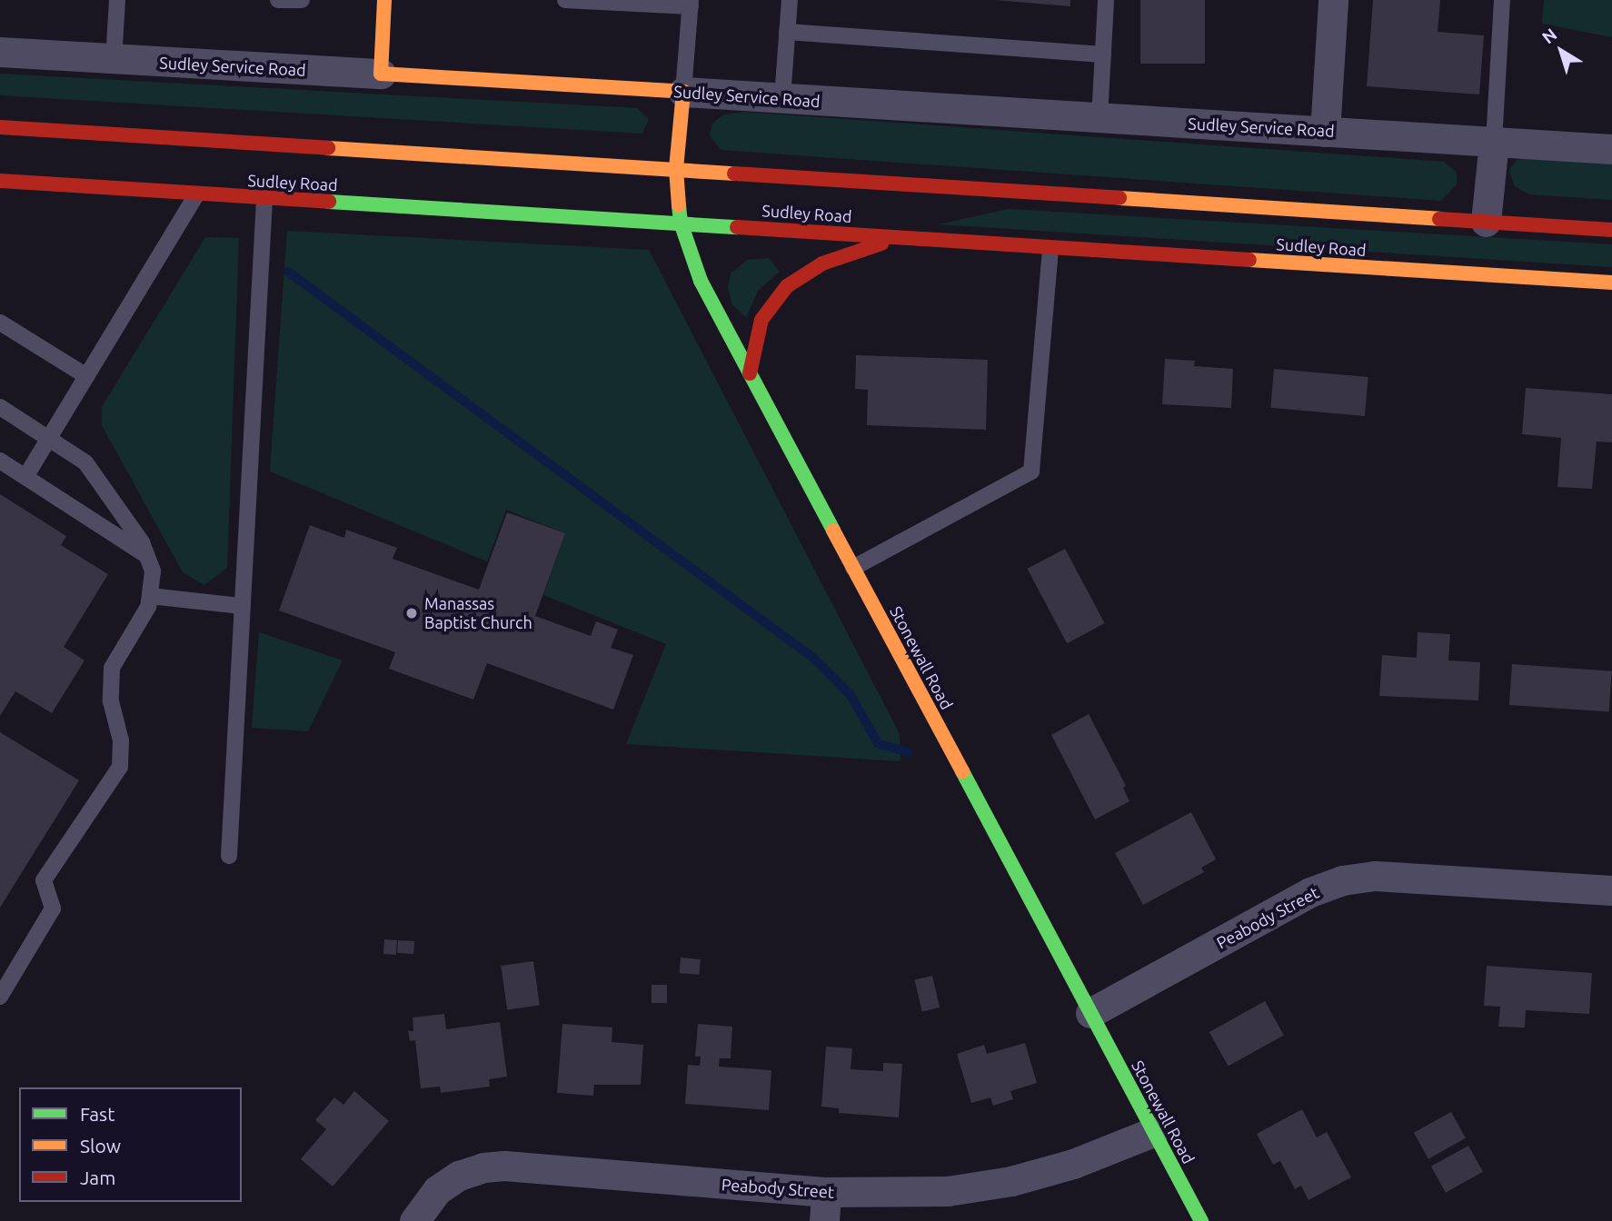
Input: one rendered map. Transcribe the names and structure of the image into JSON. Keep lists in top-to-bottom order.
{
  "streets": {
    "main road": ["Sudley Service Road", "Sudley Road", "Stonewall Road"],
    "street": ["Peabody Street"]
  },
  "crossings": [
    ["Sudley Service Road", "Stonewall Road"],
    ["Sudley Road", "Stonewall Road"],
    ["Stonewall Road", "Peabody Street"]
  ],
  "places": ["Manassas Baptist Church"],
  "legend": ["Fast", "Slow", "Jam"],
  "north": "top left"
}
